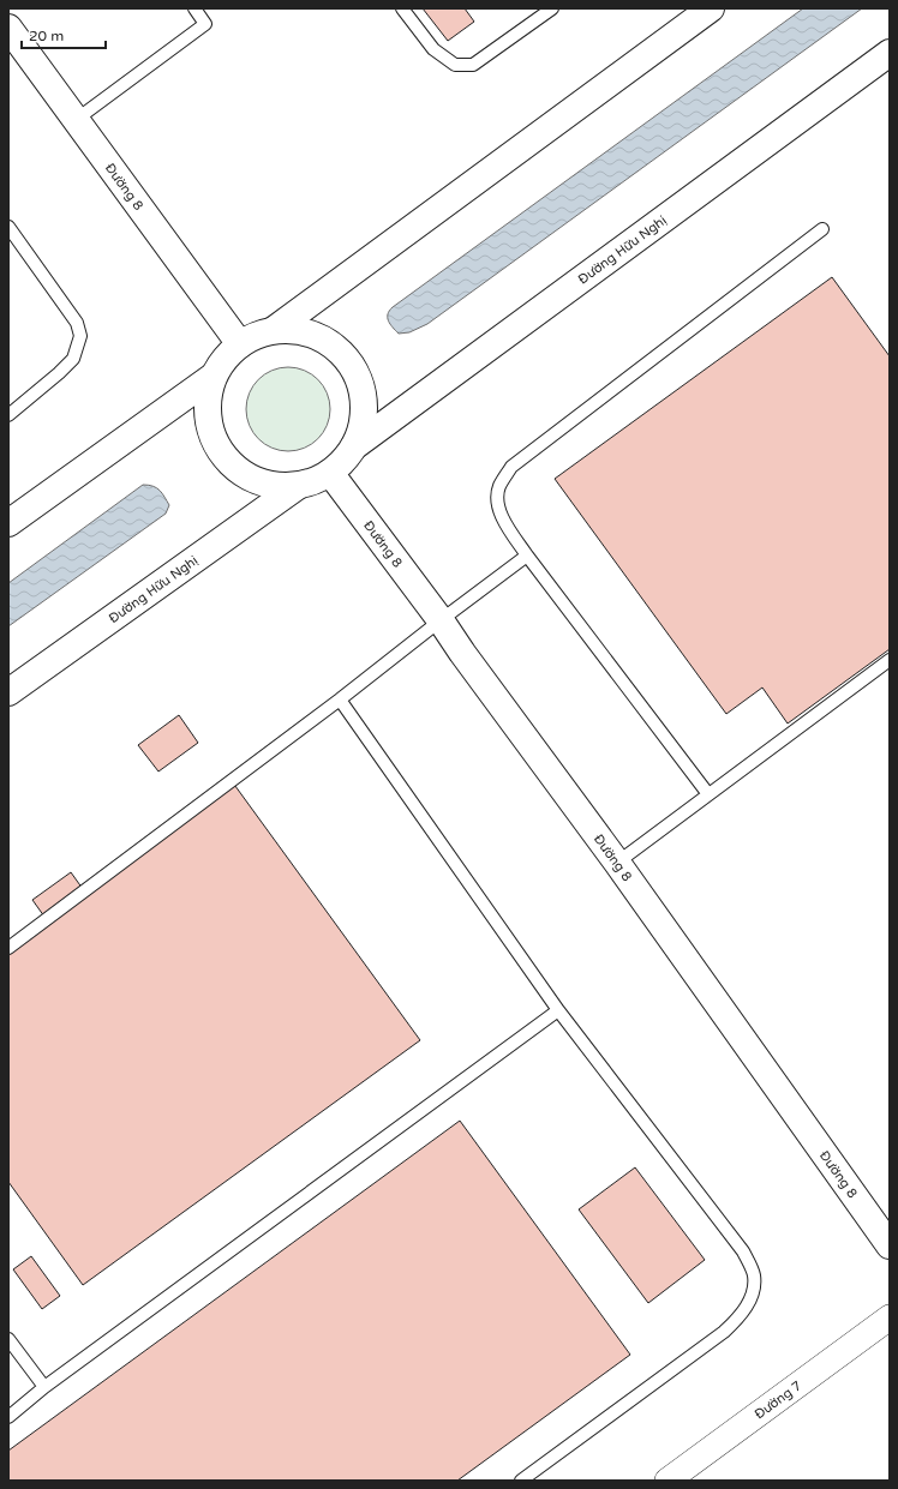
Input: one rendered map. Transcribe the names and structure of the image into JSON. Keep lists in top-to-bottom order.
{
  "streets": {
    "main road": ["Đường 8", "Đường Hữu Nghị"],
    "street": ["Đường 7"]
  },
  "crossings": [
    ["Đường 8", "Đường Hữu Nghị"]
  ],
  "scale_bar": "20 m"
}
